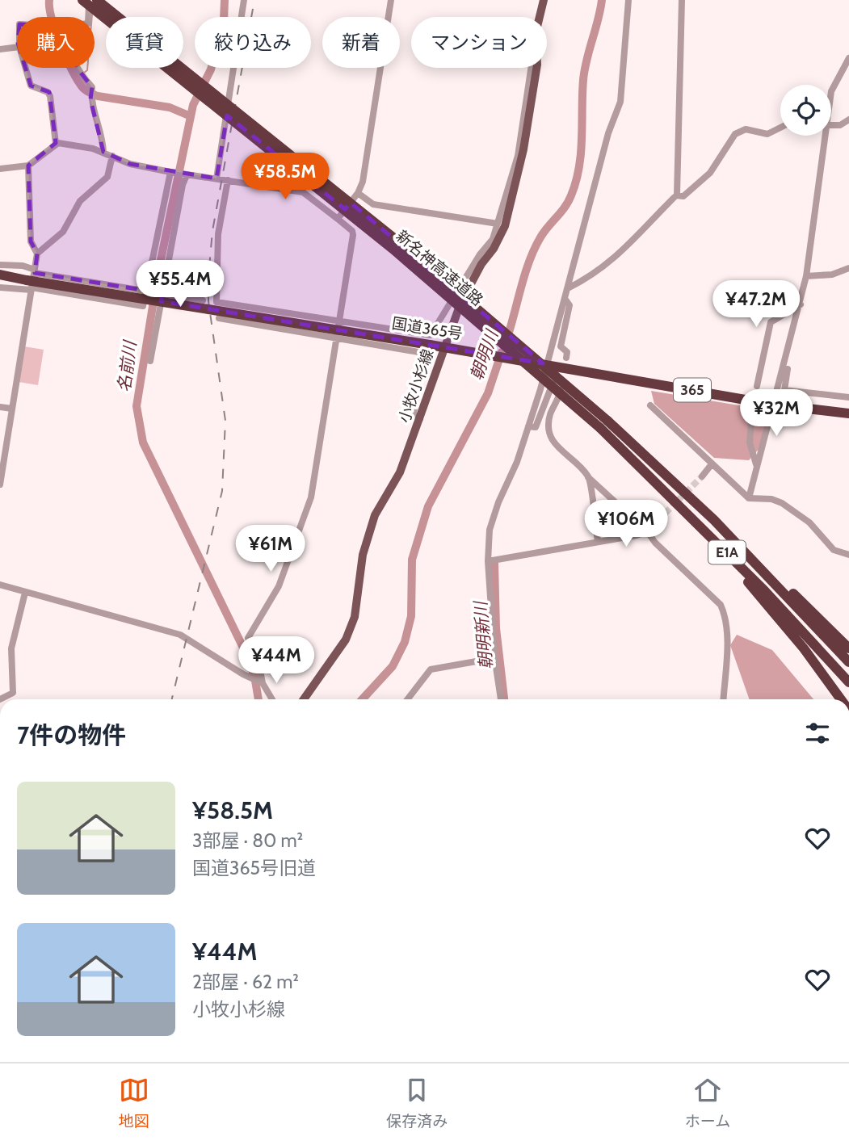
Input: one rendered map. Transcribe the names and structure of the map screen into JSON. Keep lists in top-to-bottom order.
{
  "streets": {
    "highway": [
      "新名神高速道路",
      "国道365号",
      "365",
      "E1A"
    ],
    "main road": ["小牧小杉線"]
  },
  "crossings": [
    ["国道365号", "小牧小杉線"]
  ],
  "water": ["朝明川", "名前川", "朝明新川"],
  "page": {
    "chip": [
      "購入",
      "賃貸",
      "絞り込み",
      "新着",
      "マンション"
    ],
    "price": [
      "¥58.5M",
      "¥55.4M",
      "¥47.2M",
      "¥32M",
      "¥106M",
      "¥61M",
      "¥44M"
    ],
    "heading": "7件の物件",
    "list": [
      {
        "name": "¥58.5M",
        "note": "3部屋 · 80 m² · 国道365号旧道"
      },
      {
        "name": "¥44M",
        "note": "2部屋 · 62 m² · 小牧小杉線"
      }
    ],
    "tabs": ["地図", "保存済み", "ホーム"]
  }
}
